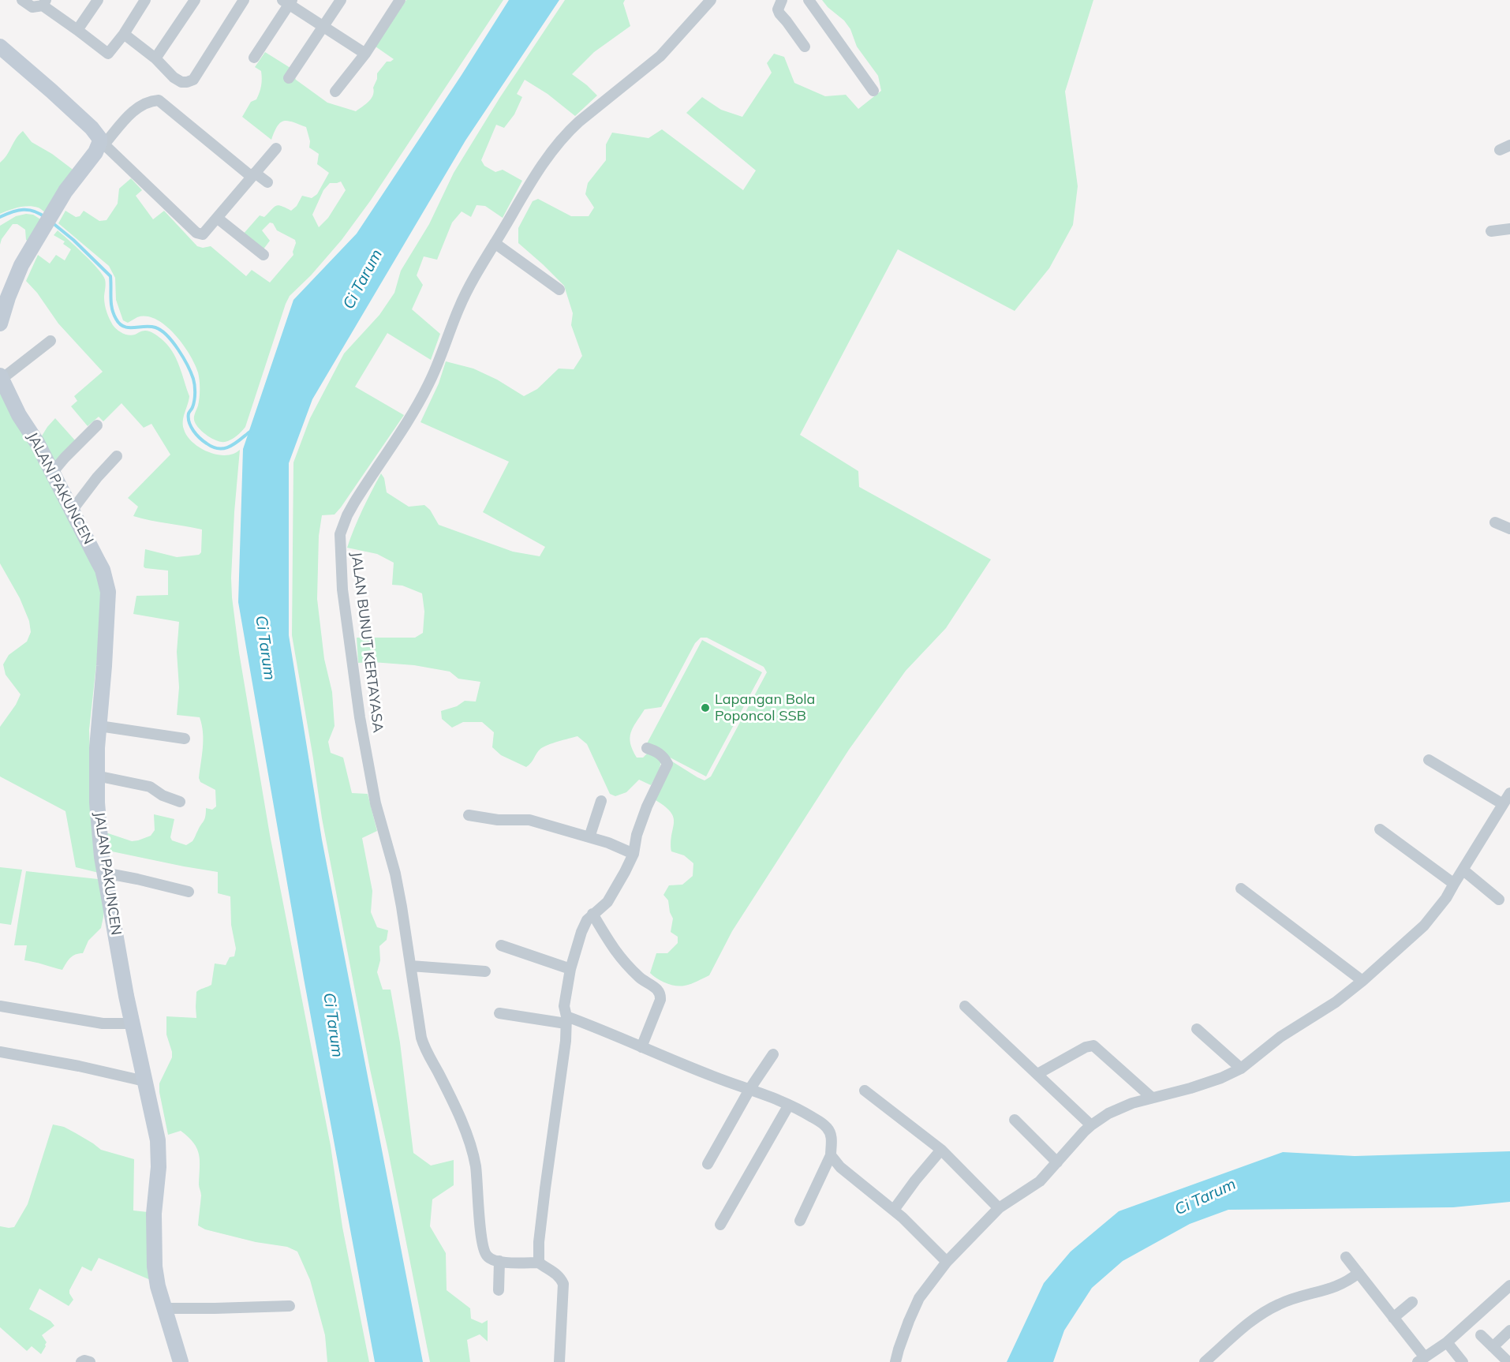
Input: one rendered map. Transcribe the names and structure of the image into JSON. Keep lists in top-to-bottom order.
{
  "streets": {
    "street": ["JALAN PAKUNCEN", "JALAN BUNUT KERTAYASA"]
  },
  "water": ["Ci Tarum"],
  "places": ["Lapangan Bola Poponcol SSB"]
}
